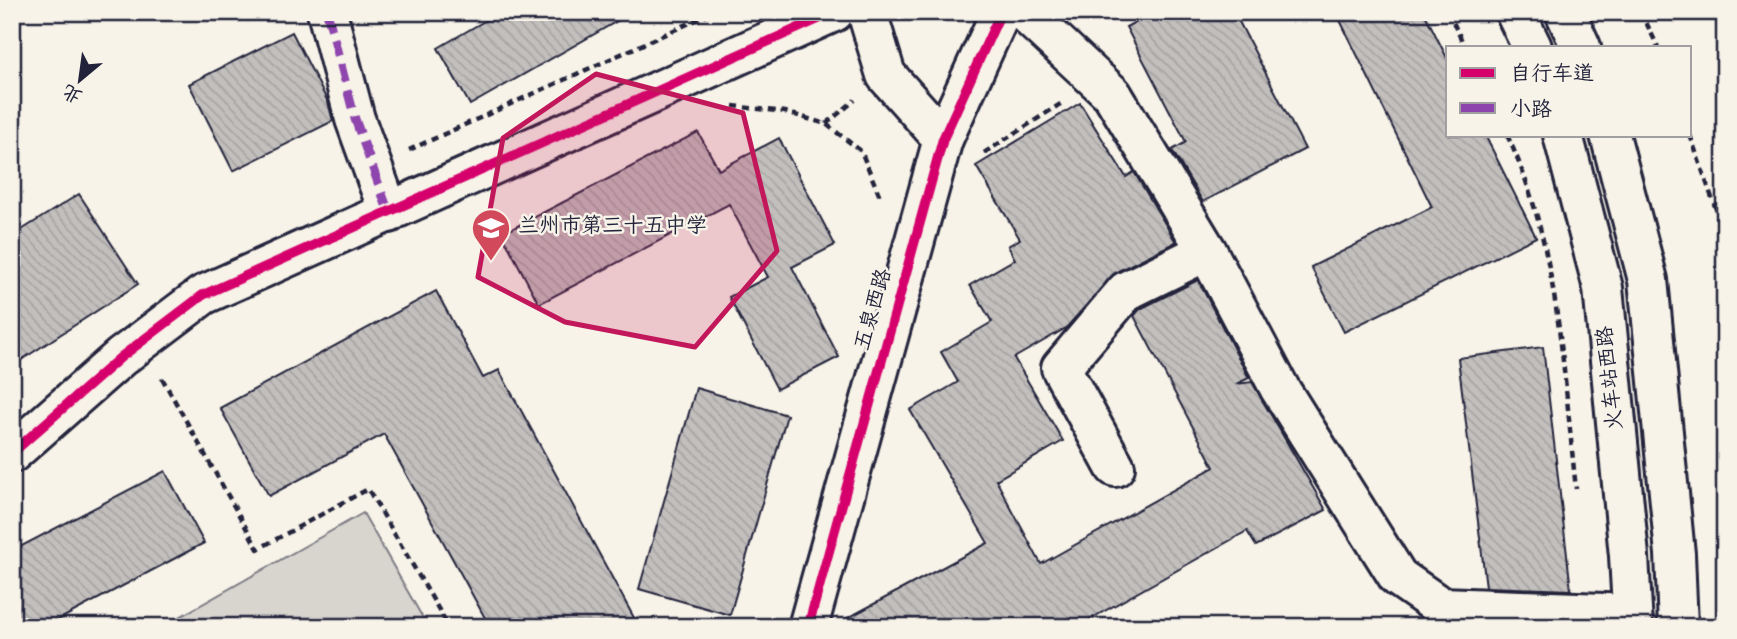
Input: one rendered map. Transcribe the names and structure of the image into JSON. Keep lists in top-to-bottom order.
{
  "streets": {
    "street": ["五泉西路", "火车站西路"]
  },
  "places": {
    "school or university": ["兰州市第三十五中学"]
  },
  "legend": ["自行车道", "小路"],
  "north": "bottom left"
}
